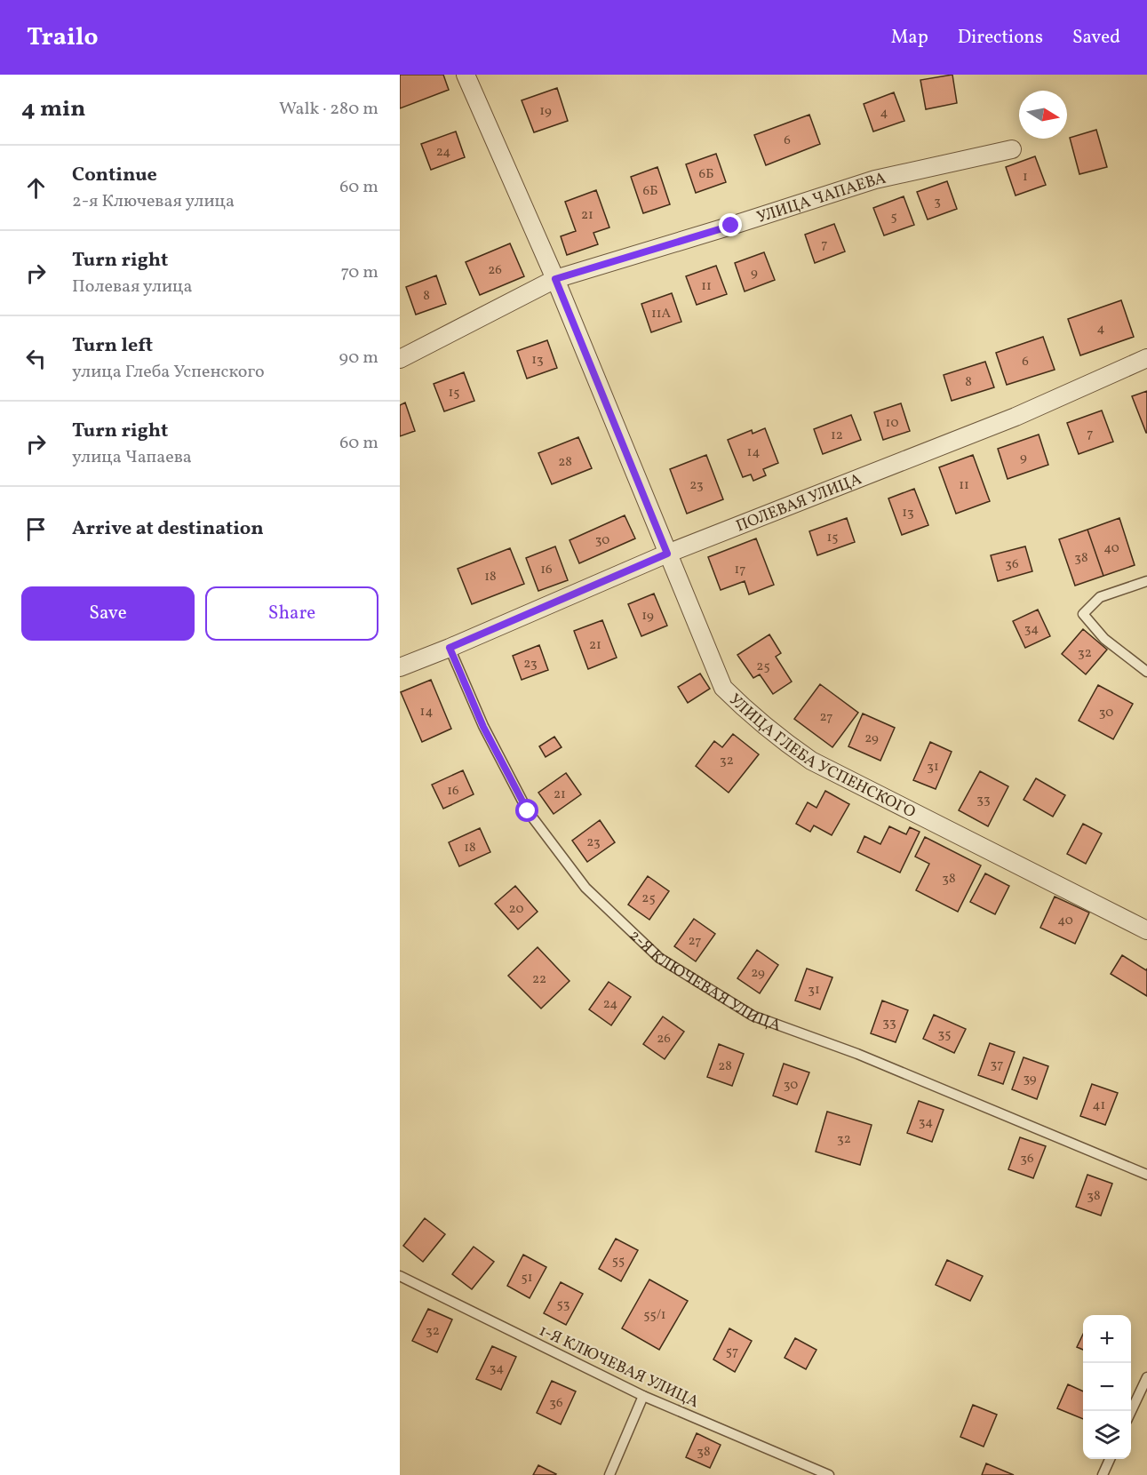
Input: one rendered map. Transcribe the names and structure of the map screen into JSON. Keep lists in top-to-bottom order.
{
  "streets": {
    "street": ["УЛИЦА ЧАПАЕВА", "ПОЛЕВАЯ УЛИЦА", "УЛИЦА ГЛЕБА УСПЕНСКОГО"],
    "lane": ["2-Я КЛЮЧЕВАЯ УЛИЦА", "1-Я КЛЮЧЕВАЯ УЛИЦА"]
  },
  "crossings": [
    ["УЛИЦА ЧАПАЕВА", "УЛИЦА ГЛЕБА УСПЕНСКОГО"],
    ["ПОЛЕВАЯ УЛИЦА", "УЛИЦА ГЛЕБА УСПЕНСКОГО"],
    ["ПОЛЕВАЯ УЛИЦА", "2-Я КЛЮЧЕВАЯ УЛИЦА"]
  ],
  "house_numbers": [
    "19",
    "4",
    "6",
    "24",
    "6Б",
    "1",
    "6Б",
    "3",
    "21",
    "5",
    "7",
    "26",
    "9",
    "11",
    "8",
    "11А",
    "4",
    "13",
    "6",
    "8",
    "15",
    "10",
    "7",
    "12",
    "14",
    "9",
    "28",
    "23",
    "11",
    "13",
    "15",
    "30",
    "40",
    "38",
    "36",
    "16",
    "17",
    "18",
    "19",
    "34",
    "21",
    "32",
    "23",
    "25",
    "14",
    "30",
    "27",
    "29",
    "32",
    "31",
    "16",
    "21",
    "33",
    "23",
    "18",
    "38",
    "25",
    "20",
    "40",
    "27",
    "29",
    "22",
    "31",
    "24",
    "33",
    "35",
    "26",
    "37",
    "28",
    "39",
    "30",
    "41",
    "34",
    "32",
    "36",
    "38",
    "55",
    "51",
    "53",
    "55/1",
    "32",
    "57",
    "34",
    "36",
    "38"
  ],
  "north": "right",
  "page": {
    "header": "Trailo",
    "nav": ["Map", "Directions", "Saved"],
    "heading": ["4 min", "Walk · 280 m"],
    "list": [
      ["Continue", "2-я Ключевая улица", "60 m"],
      ["Turn right", "Полевая улица", "70 m"],
      ["Turn left", "улица Глеба Успенского", "90 m"],
      ["Turn right", "улица Чапаева", "60 m"],
      "Arrive at destination"
    ],
    "buttons": ["Save", "Share"],
    "map_buttons": ["+", "−"]
  }
}
